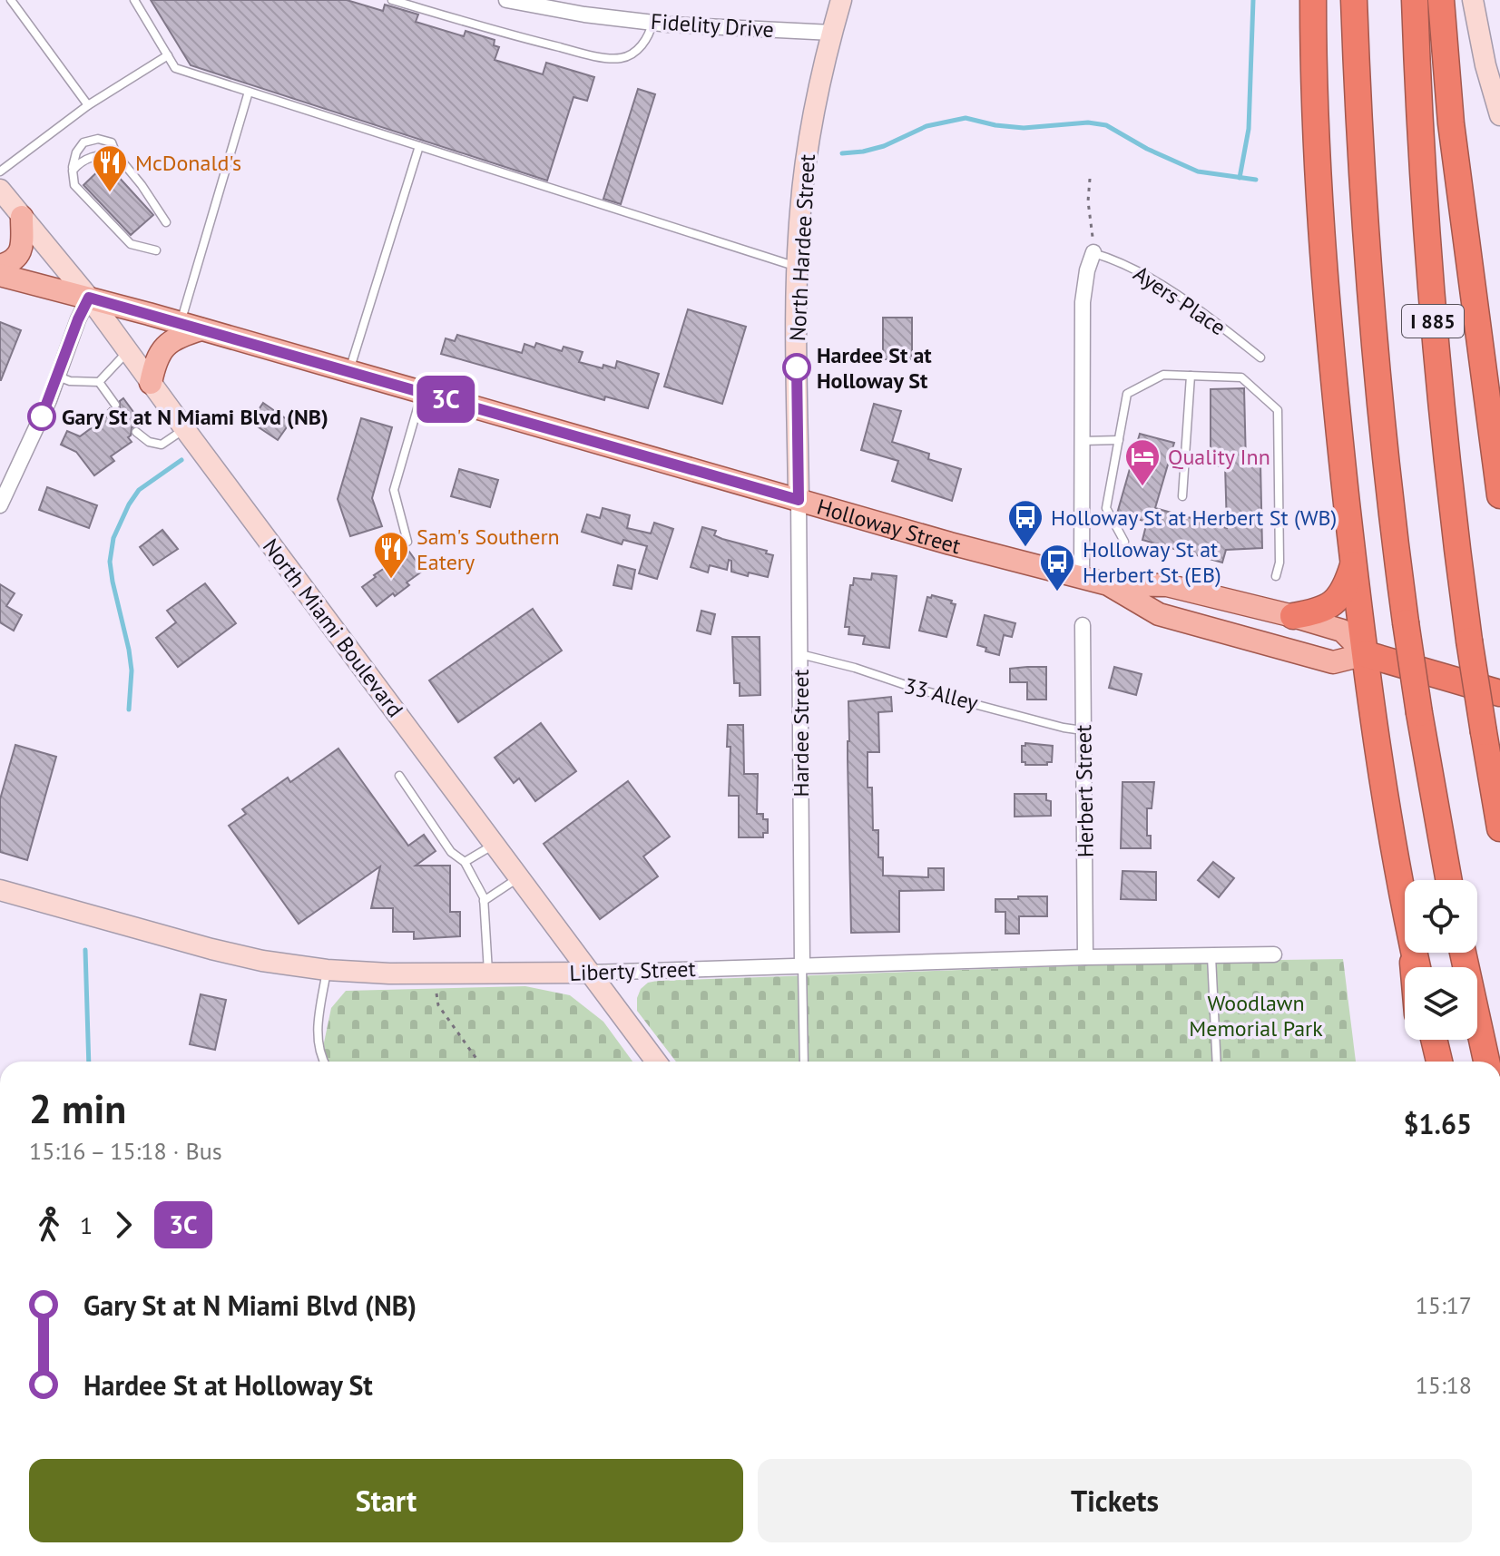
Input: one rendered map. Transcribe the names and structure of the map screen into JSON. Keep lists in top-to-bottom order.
{
  "streets": {
    "highway": ["I 885", "Holloway Street"],
    "street": [
      "Fidelity Drive",
      "North Hardee Street",
      "North Miami Boulevard",
      "Hardee Street",
      "Herbert Street",
      "Liberty Street"
    ],
    "lane": ["Ayers Place", "33 Alley"]
  },
  "crossings": [
    ["Fidelity Drive", "North Hardee Street"],
    ["North Hardee Street", "Holloway Street"],
    ["North Hardee Street", "Hardee Street"],
    ["Holloway Street", "North Miami Boulevard"],
    ["Holloway Street", "Hardee Street"],
    ["North Miami Boulevard", "Liberty Street"],
    ["33 Alley", "Hardee Street"],
    ["33 Alley", "Herbert Street"],
    ["Hardee Street", "Liberty Street"],
    ["Herbert Street", "Liberty Street"]
  ],
  "parks": ["Woodlawn Memorial Park"],
  "places": {
    "restaurant": ["McDonald's", "Sam's Southern Eatery"],
    "other": ["Hardee St at Holloway St", "Gary St at N Miami Blvd (NB)"],
    "hotel": ["Quality Inn"],
    "bus stop": ["Holloway St at Herbert St (WB)", "Holloway St at Herbert St (EB)"]
  },
  "lines": ["bus line 3C"],
  "page": {
    "on_map": "3C",
    "heading": ["2 min", "15:16 – 15:18 · Bus", "$1.65"],
    "legs": ["1", "3C"],
    "list": [
      {
        "name": "Gary St at N Miami Blvd (NB)",
        "value": "15:17"
      },
      {
        "name": "Hardee St at Holloway St",
        "value": "15:18"
      }
    ],
    "buttons": ["Start", "Tickets"]
  }
}
